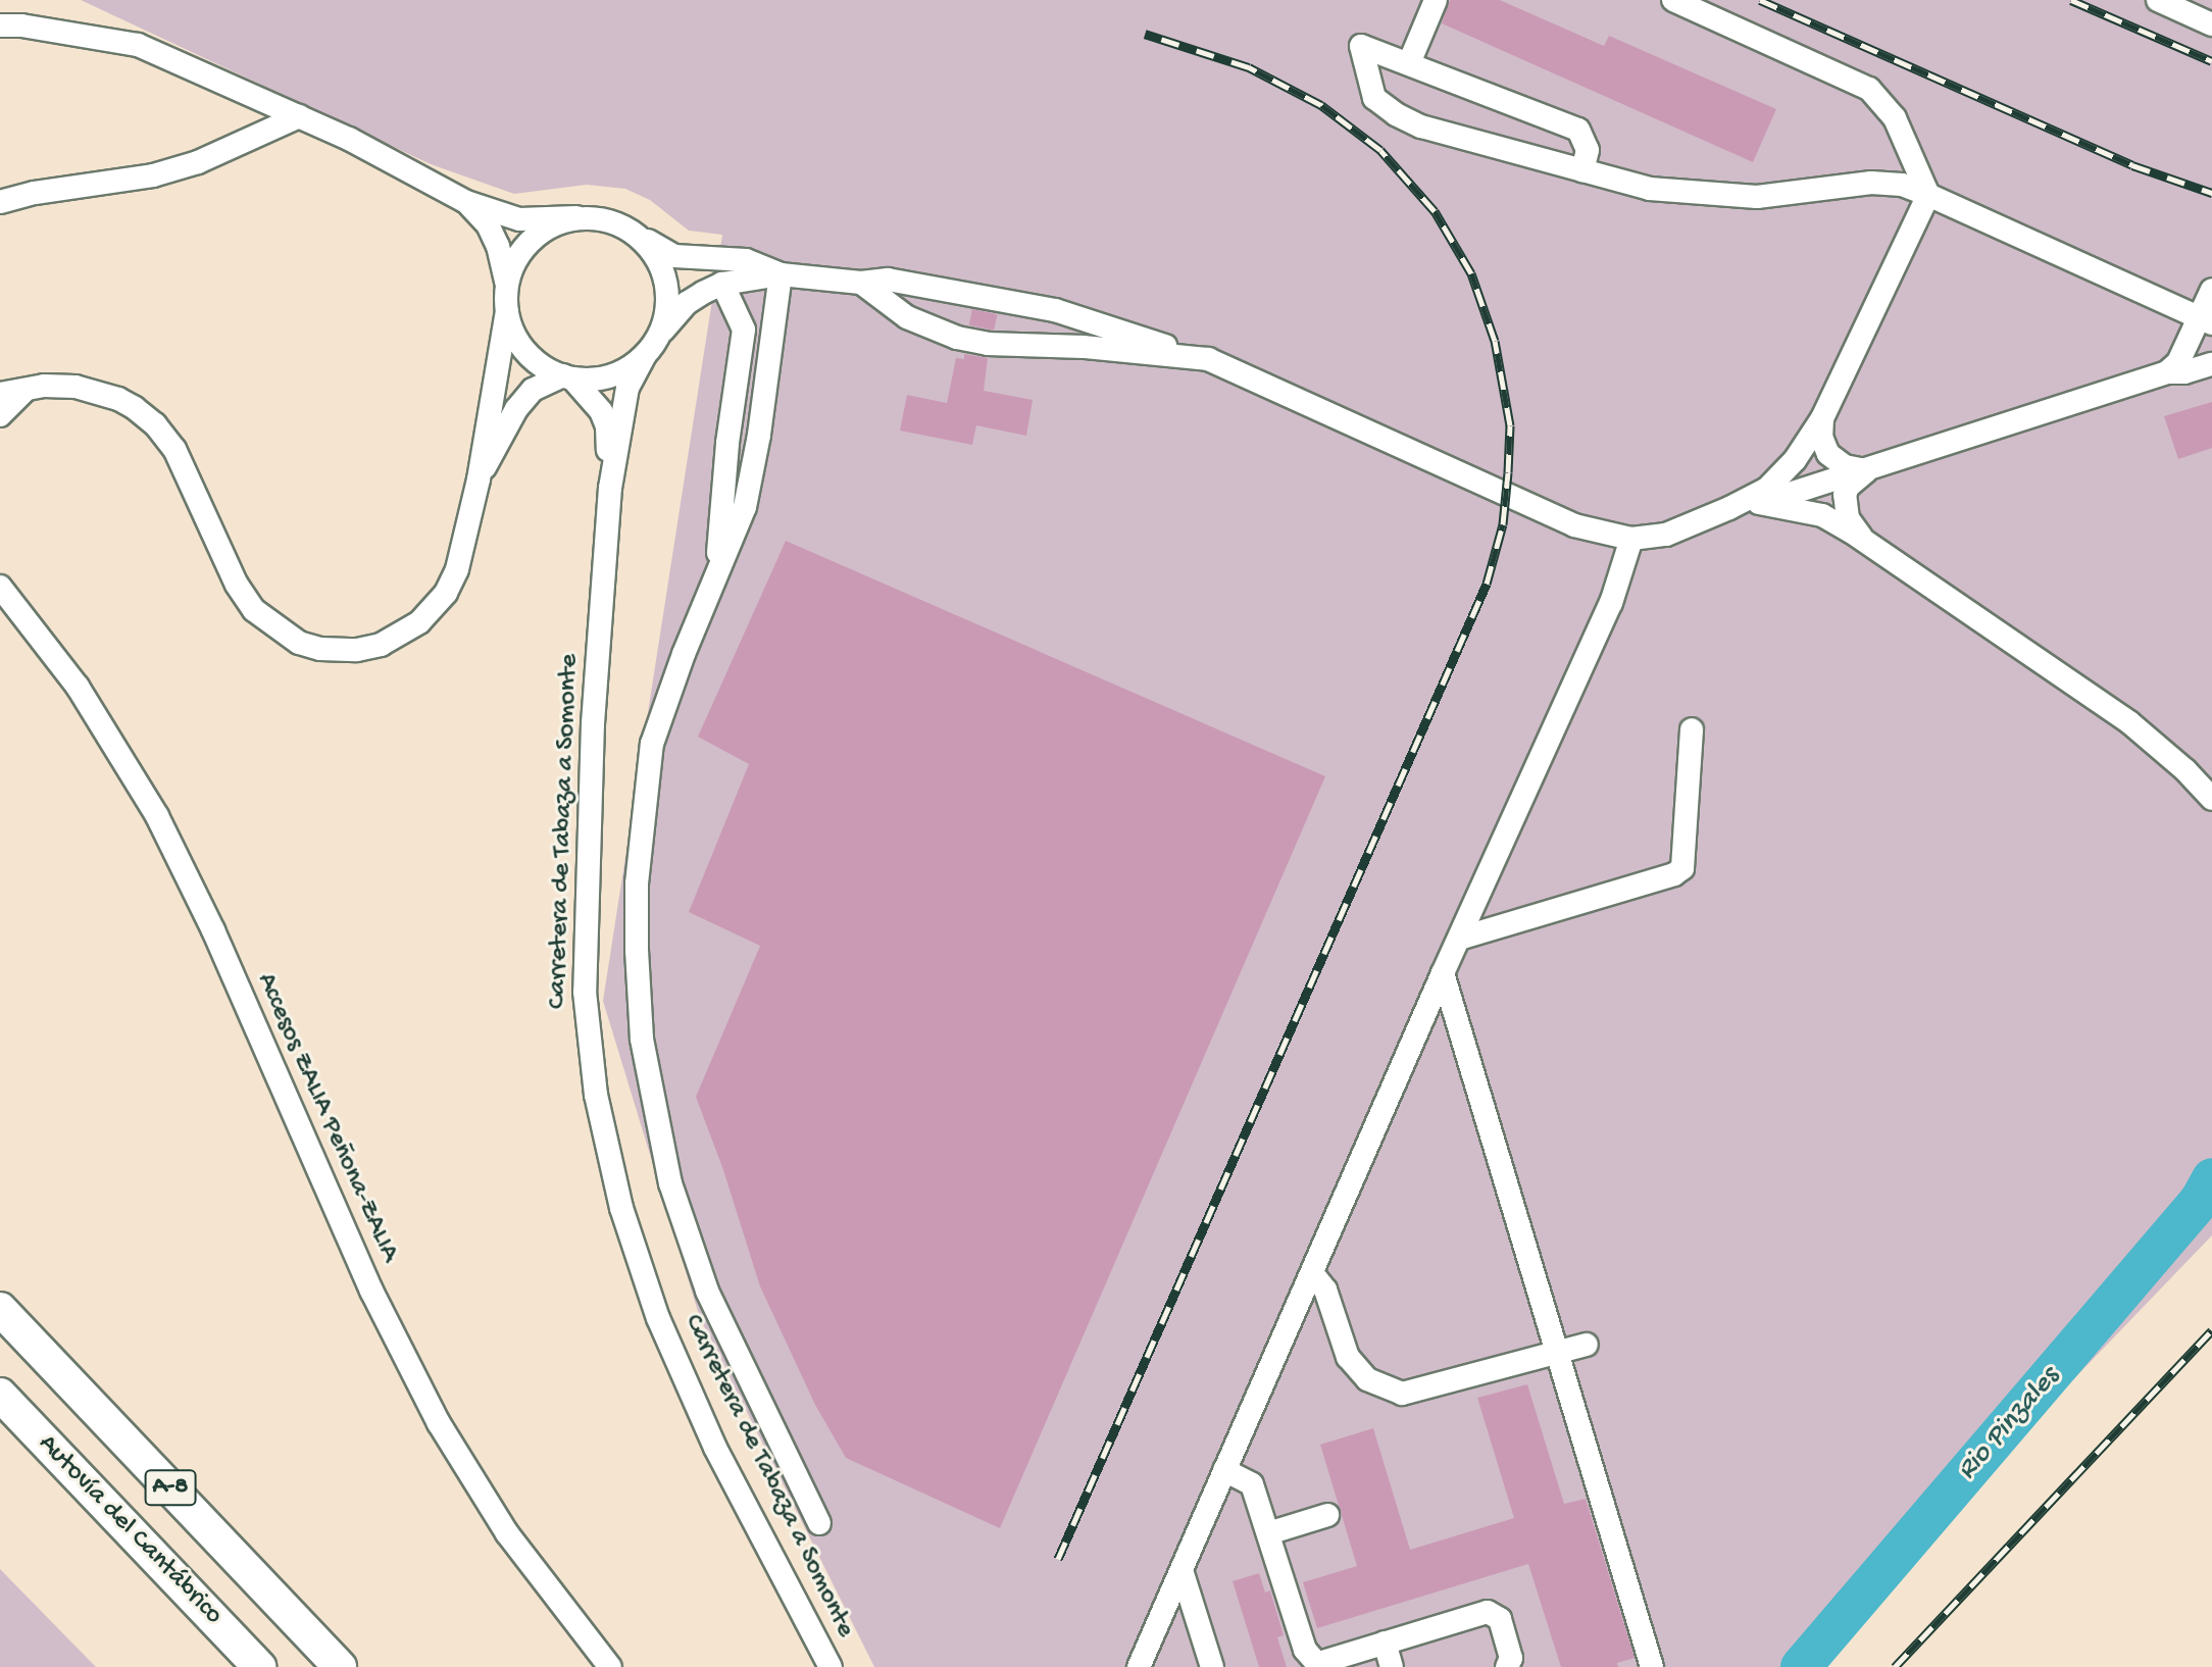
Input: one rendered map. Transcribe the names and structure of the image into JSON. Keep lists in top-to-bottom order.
{
  "streets": {
    "highway": ["A-8", "Autovía del Cantábrico"],
    "street": ["Carretera de Tabaza a Somonte", "Accesos ZALIA Peñona-ZALIA"]
  },
  "water": ["Rio Pinzales"]
}
